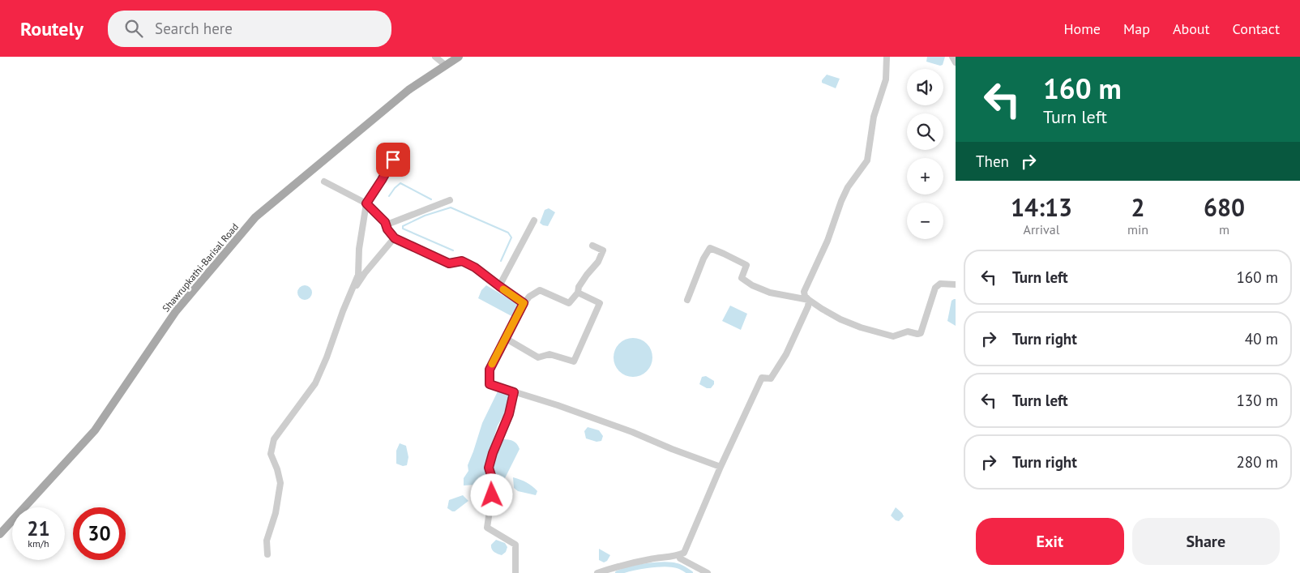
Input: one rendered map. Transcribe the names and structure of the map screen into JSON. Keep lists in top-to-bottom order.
{
  "streets": {
    "main road": ["Shawrupkathi-Barisal Road"]
  },
  "page": {
    "header": "Routely",
    "search": "Search here",
    "nav": [
      "Home",
      "Map",
      "About",
      "Contact"
    ],
    "turn": ["160 m", "Turn left"],
    "map_buttons": ["+", "−"],
    "then": "Then",
    "eta": [
      "14:13",
      "Arrival",
      "2",
      "min",
      "680",
      "m"
    ],
    "list": [
      {
        "name": "Turn left",
        "value": "160 m"
      },
      {
        "name": "Turn right",
        "value": "40 m"
      },
      {
        "name": "Turn left",
        "value": "130 m"
      },
      {
        "name": "Turn right",
        "value": "280 m"
      }
    ],
    "speed": "21 km/h",
    "limit": "30",
    "buttons": ["Exit", "Share"]
  }
}
